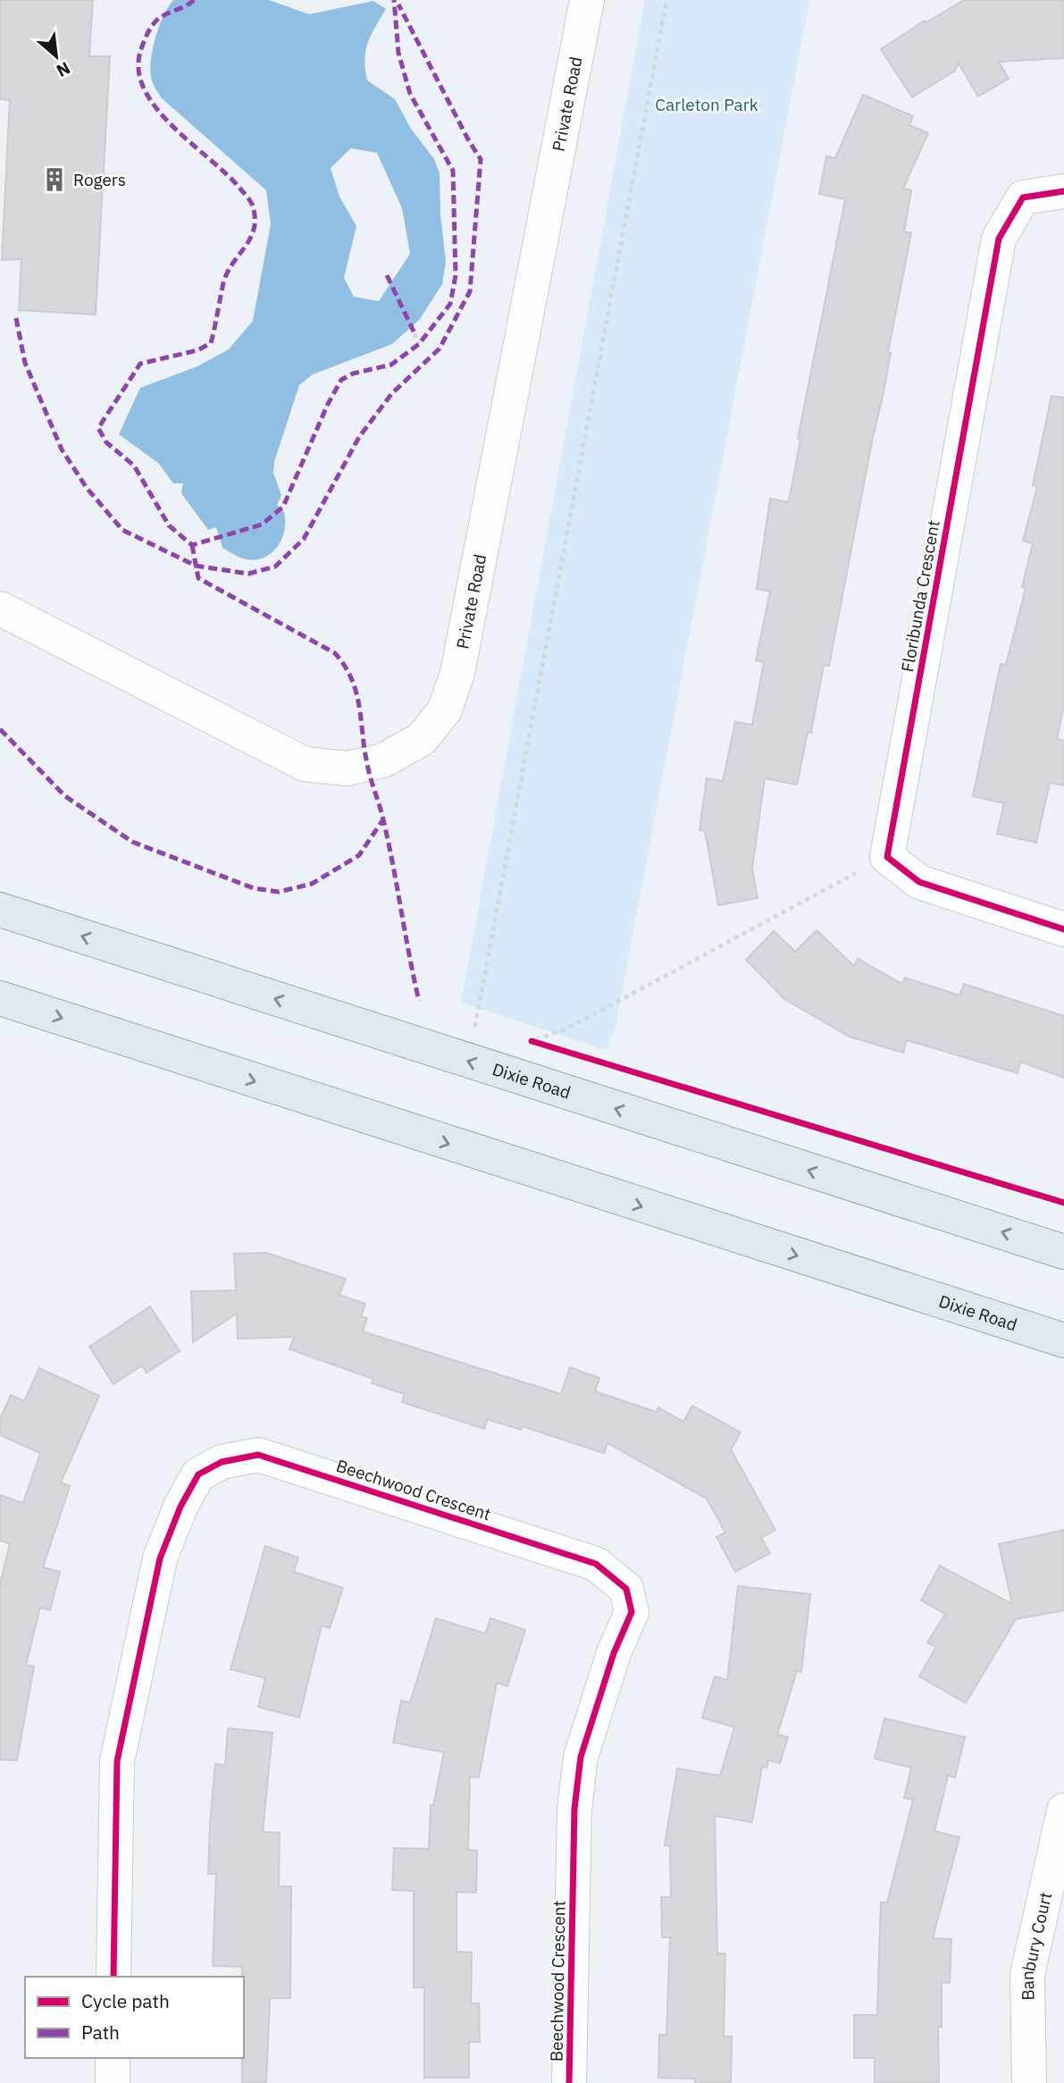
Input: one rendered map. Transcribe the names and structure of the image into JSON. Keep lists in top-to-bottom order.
{
  "streets": {
    "main road": ["Dixie Road"],
    "street": [
      "Private Road",
      "Floribunda Crescent",
      "Beechwood Crescent",
      "Banbury Court"
    ]
  },
  "parks": ["Carleton Park"],
  "places": {
    "building": ["Rogers"]
  },
  "legend": ["Cycle path", "Path"],
  "north": "bottom right"
}
